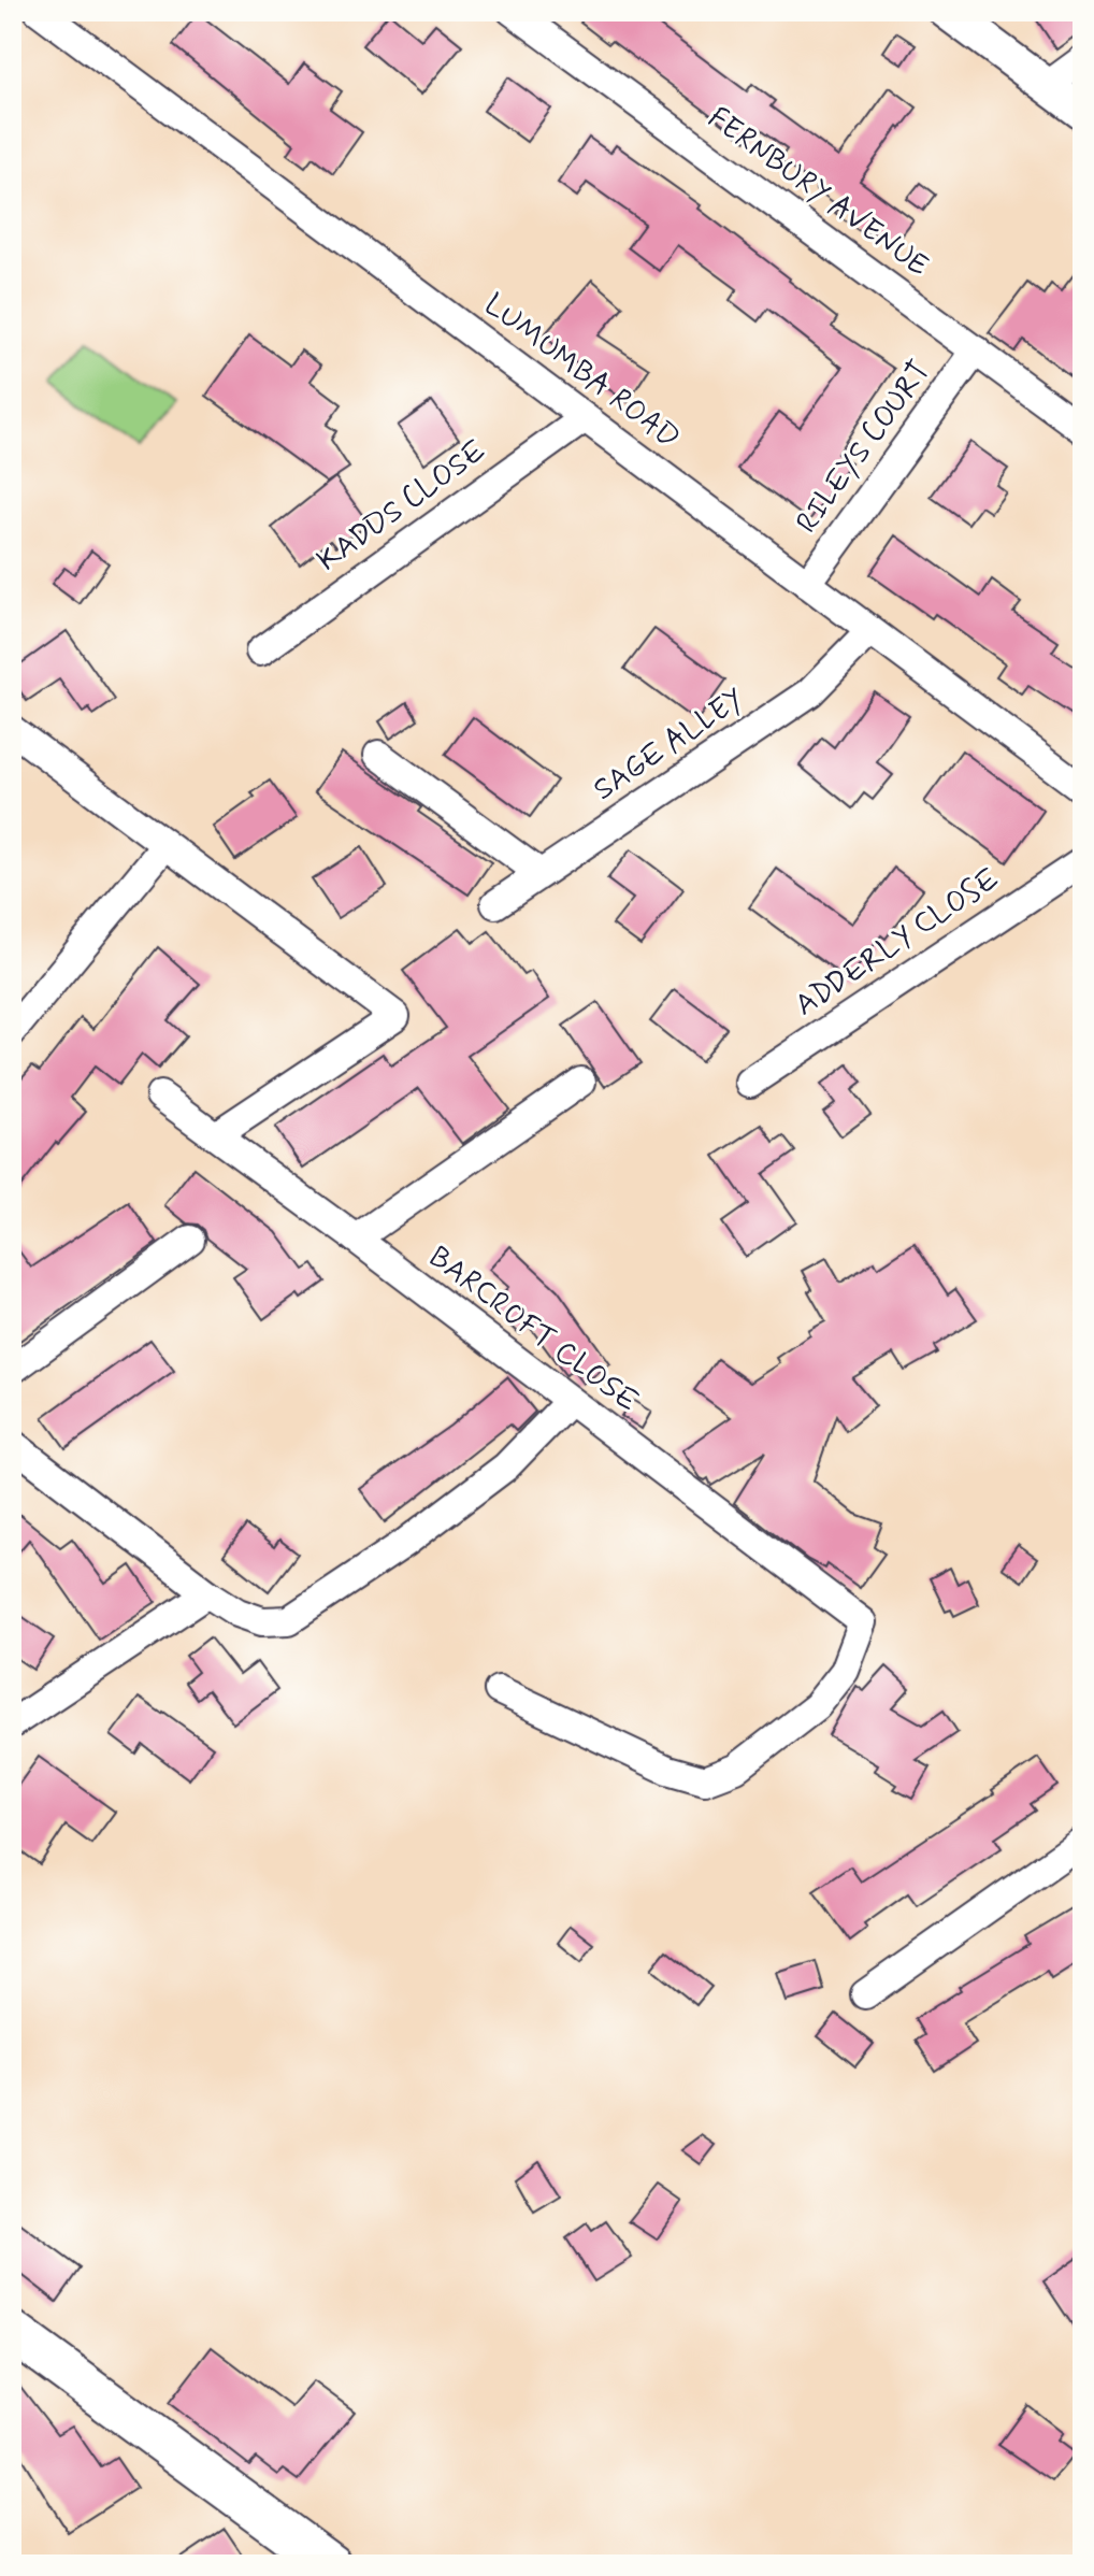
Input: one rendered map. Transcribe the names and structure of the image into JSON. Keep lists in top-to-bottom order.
{
  "streets": {
    "street": [
      "FERNBURY AVENUE",
      "LUMUMBA ROAD",
      "RILEYS COURT",
      "KADDS CLOSE",
      "SAGE ALLEY",
      "ADDERLY CLOSE",
      "BARCROFT CLOSE"
    ]
  },
  "crossings": [
    ["FERNBURY AVENUE", "RILEYS COURT"],
    ["LUMUMBA ROAD", "RILEYS COURT"],
    ["LUMUMBA ROAD", "KADDS CLOSE"],
    ["LUMUMBA ROAD", "SAGE ALLEY"]
  ]
}
